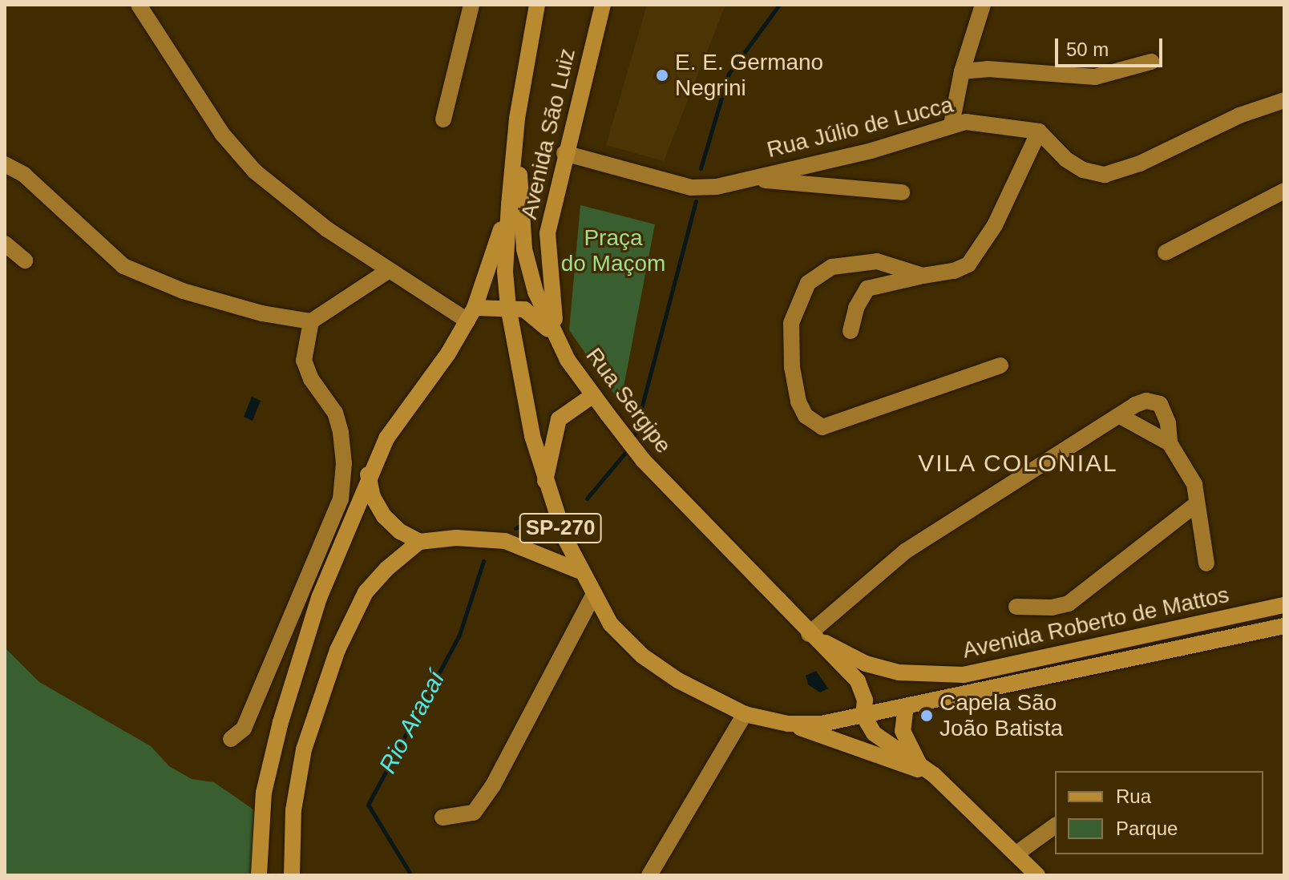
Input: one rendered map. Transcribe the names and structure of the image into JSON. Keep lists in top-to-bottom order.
{
  "streets": {
    "main road": [
      "Avenida São Luiz",
      "Rua Sergipe",
      "SP-270",
      "Avenida Roberto de Mattos"
    ],
    "street": ["Rua Júlio de Lucca"]
  },
  "crossings": [
    ["Rua Júlio de Lucca", "Avenida São Luiz"],
    ["Avenida São Luiz", "Rua Sergipe"],
    ["Rua Sergipe", "SP-270"],
    ["Rua Sergipe", "Avenida Roberto de Mattos"]
  ],
  "districts": ["VILA COLONIAL"],
  "water": ["Rio Aracaí"],
  "parks": ["Praça do Maçom"],
  "places": ["E. E. Germano Negrini", "Capela São João Batista"],
  "legend": ["Rua", "Parque"],
  "scale_bar": "50 m"
}
